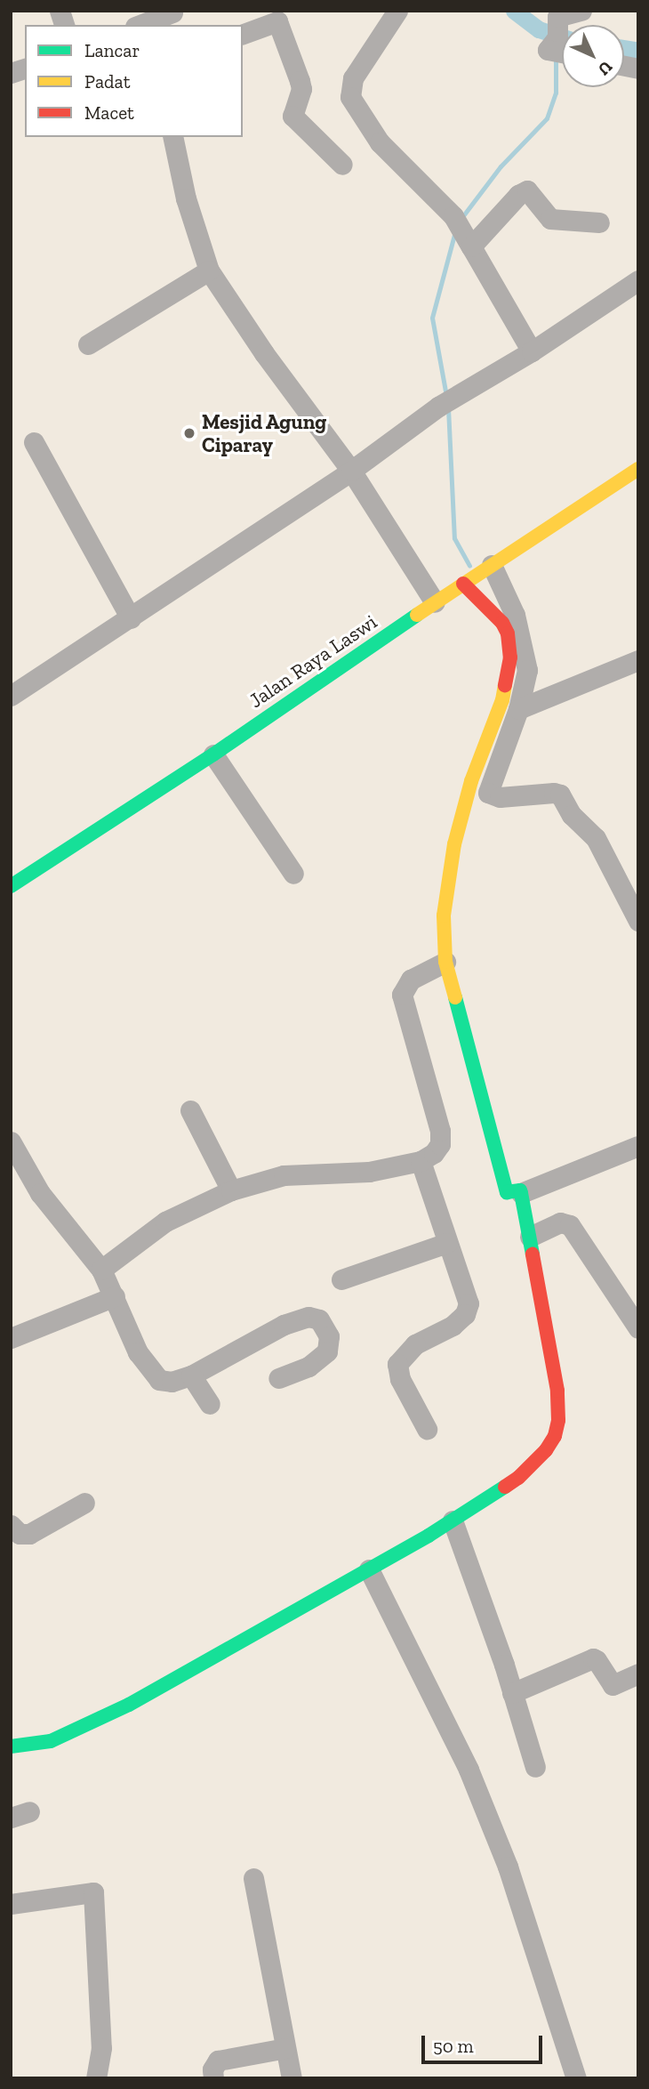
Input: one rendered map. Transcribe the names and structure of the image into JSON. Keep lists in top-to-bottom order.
{
  "streets": {
    "street": ["Jalan Raya Laswi"]
  },
  "places": ["Mesjid Agung Ciparay"],
  "legend": ["Lancar", "Padat", "Macet"],
  "scale_bar": "50 m",
  "north": "bottom right"
}
